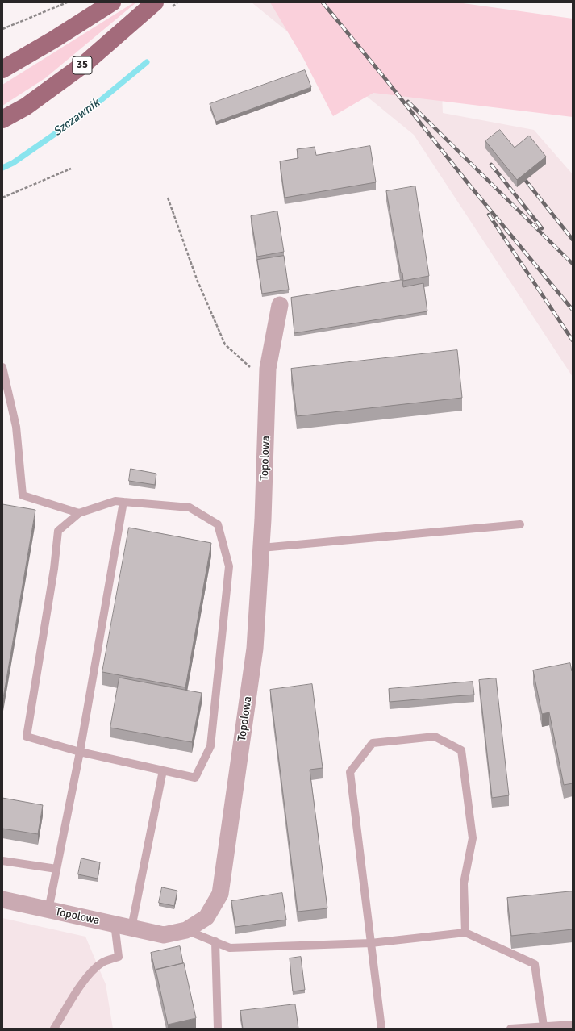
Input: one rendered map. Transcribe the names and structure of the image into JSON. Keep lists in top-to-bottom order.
{
  "streets": {
    "main road": ["35"],
    "street": ["Topolowa"]
  },
  "water": ["Szczawnik"]
}
